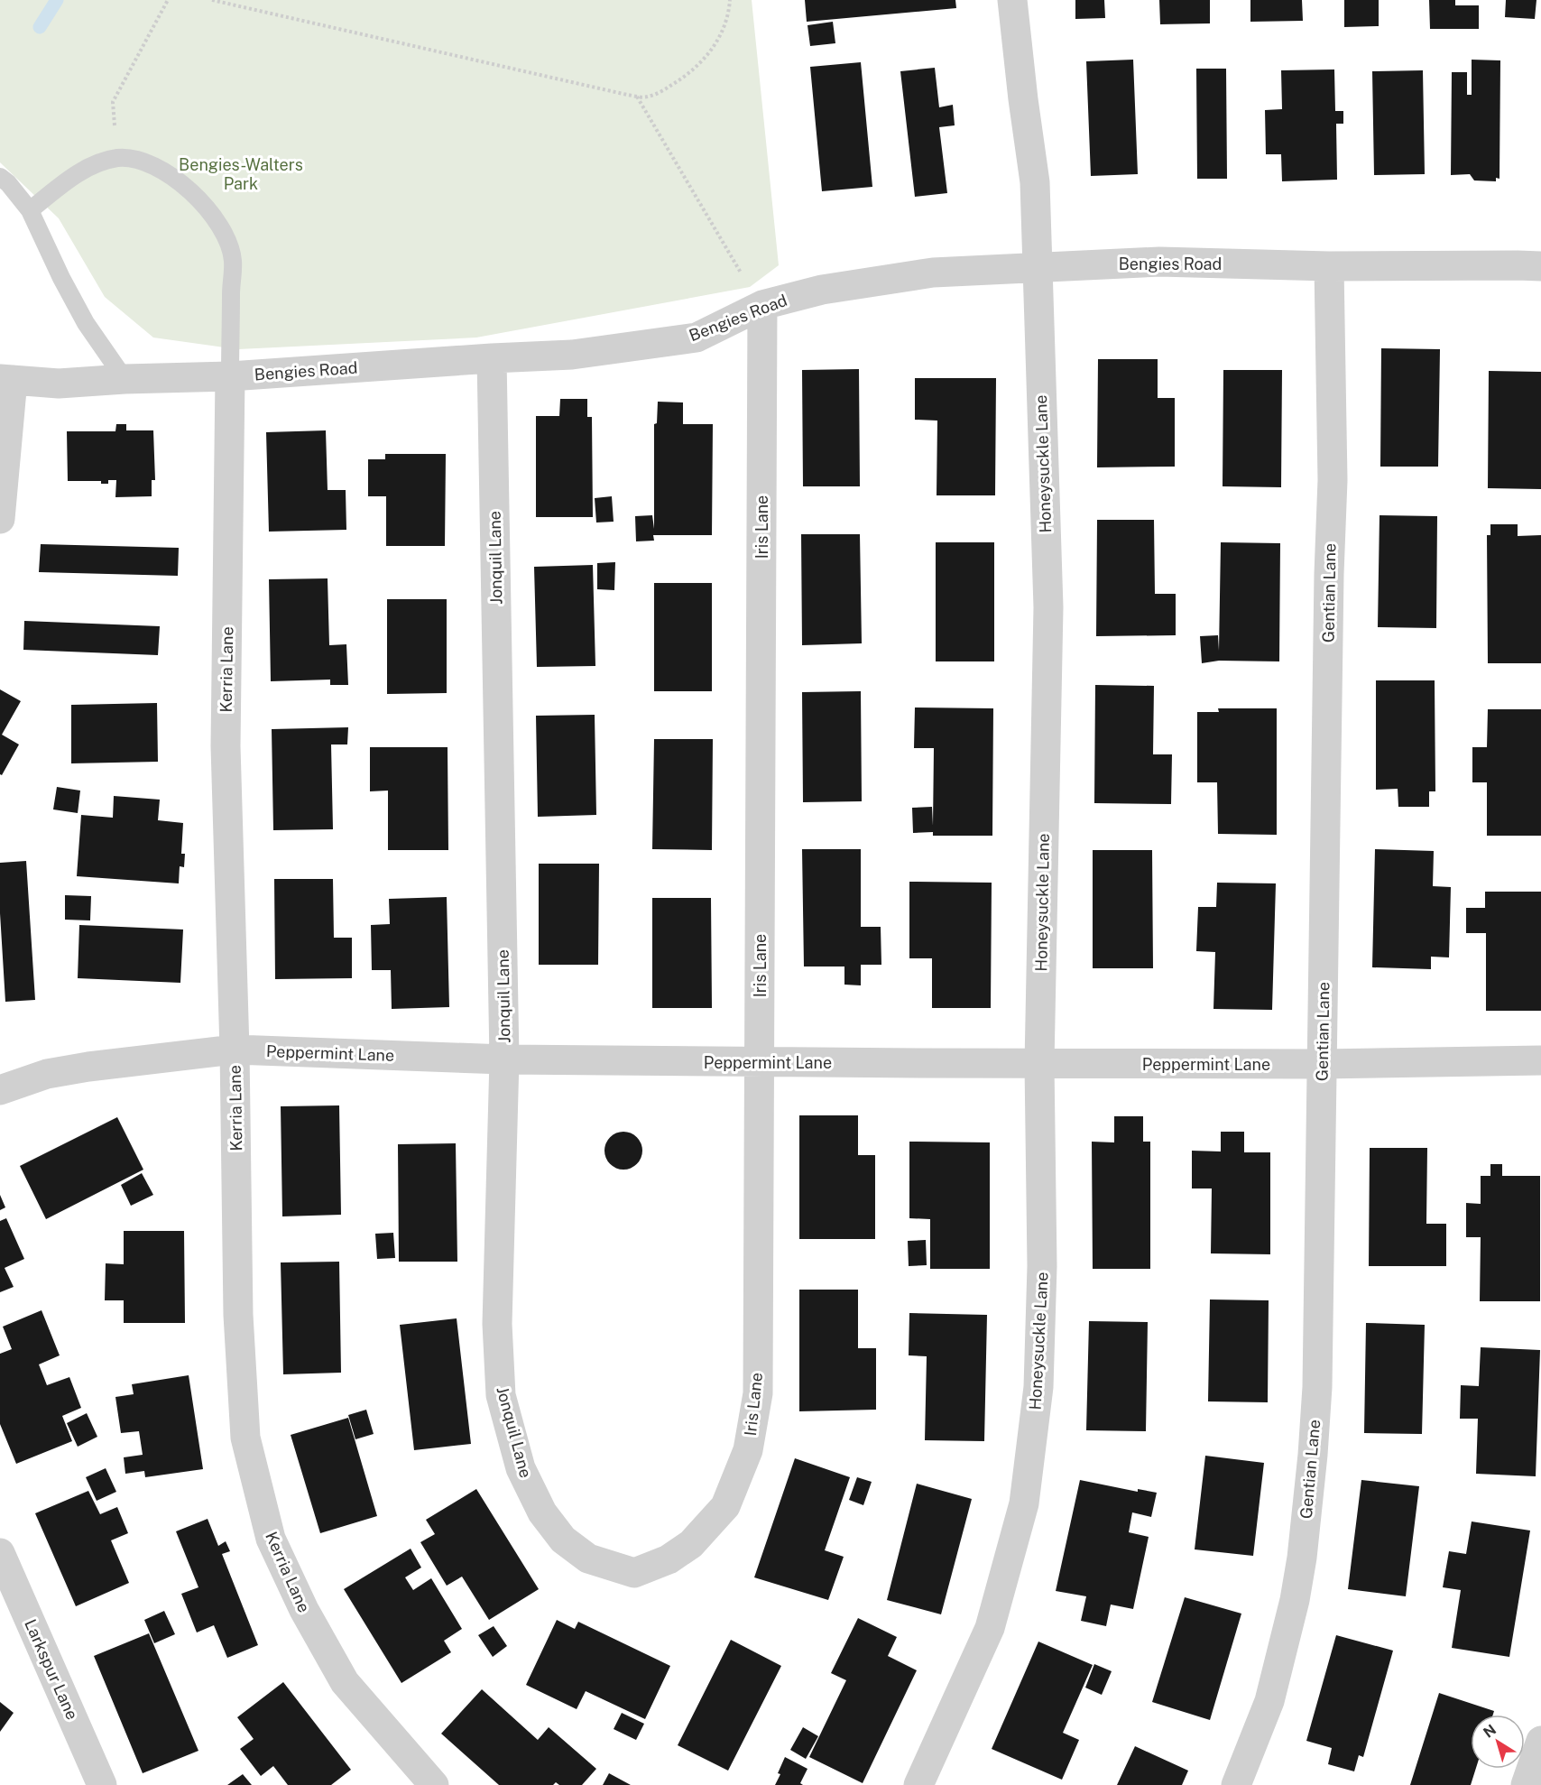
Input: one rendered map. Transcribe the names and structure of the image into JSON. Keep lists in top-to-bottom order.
{
  "streets": {
    "street": [
      "Bengies Road",
      "Honeysuckle Lane",
      "Iris Lane",
      "Jonquil Lane",
      "Gentian Lane",
      "Kerria Lane",
      "Peppermint Lane",
      "Larkspur Lane"
    ]
  },
  "crossings": [
    ["Bengies Road", "Honeysuckle Lane"],
    ["Bengies Road", "Iris Lane"],
    ["Bengies Road", "Jonquil Lane"],
    ["Bengies Road", "Gentian Lane"],
    ["Bengies Road", "Kerria Lane"],
    ["Honeysuckle Lane", "Peppermint Lane"],
    ["Iris Lane", "Jonquil Lane"],
    ["Iris Lane", "Peppermint Lane"],
    ["Jonquil Lane", "Peppermint Lane"],
    ["Gentian Lane", "Peppermint Lane"],
    ["Kerria Lane", "Peppermint Lane"]
  ],
  "parks": ["Bengies-Walters Park"],
  "north": "top left"
}
